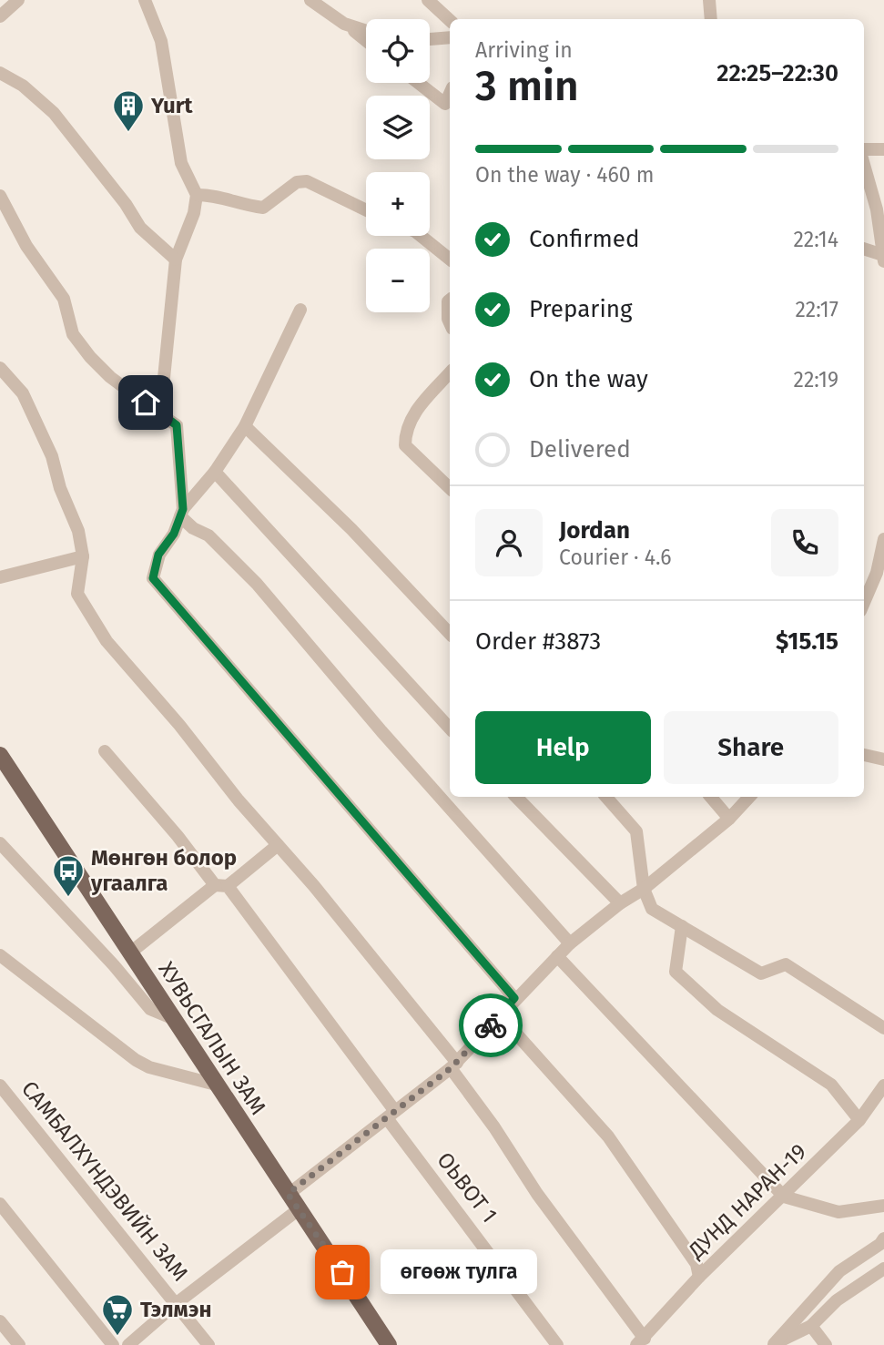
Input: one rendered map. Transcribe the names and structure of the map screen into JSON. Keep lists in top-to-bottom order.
{
  "streets": {
    "main road": ["ХУВЬСГАЛЫН ЗАМ"],
    "street": ["САМБАЛХҮНДЭВИЙН ЗАМ", "ОЬВОТ 1", "ДУНД НАРАН-19"]
  },
  "crossings": [
    ["ХУВЬСГАЛЫН ЗАМ", "САМБАЛХҮНДЭВИЙН ЗАМ"]
  ],
  "places": {
    "building": ["Yurt"],
    "bus stop": ["Мөнгөн болор угаалга"],
    "other": ["өгөөж тулга"],
    "supermarket": ["Тэлмэн"]
  },
  "page": {
    "map_buttons": ["+", "−"],
    "heading": ["3 min", "Arriving in", "22:25–22:30"],
    "panel": [
      "Jordan",
      "Courier · 4.6",
      "Order #3873",
      "$15.15"
    ],
    "bar": "On the way · 460 m",
    "list": [
      ["Confirmed", "22:14"],
      ["Preparing", "22:17"],
      ["On the way", "22:19"],
      "Delivered"
    ],
    "buttons": ["Help", "Share"],
    "bubble": "өгөөж тулга"
  }
}
